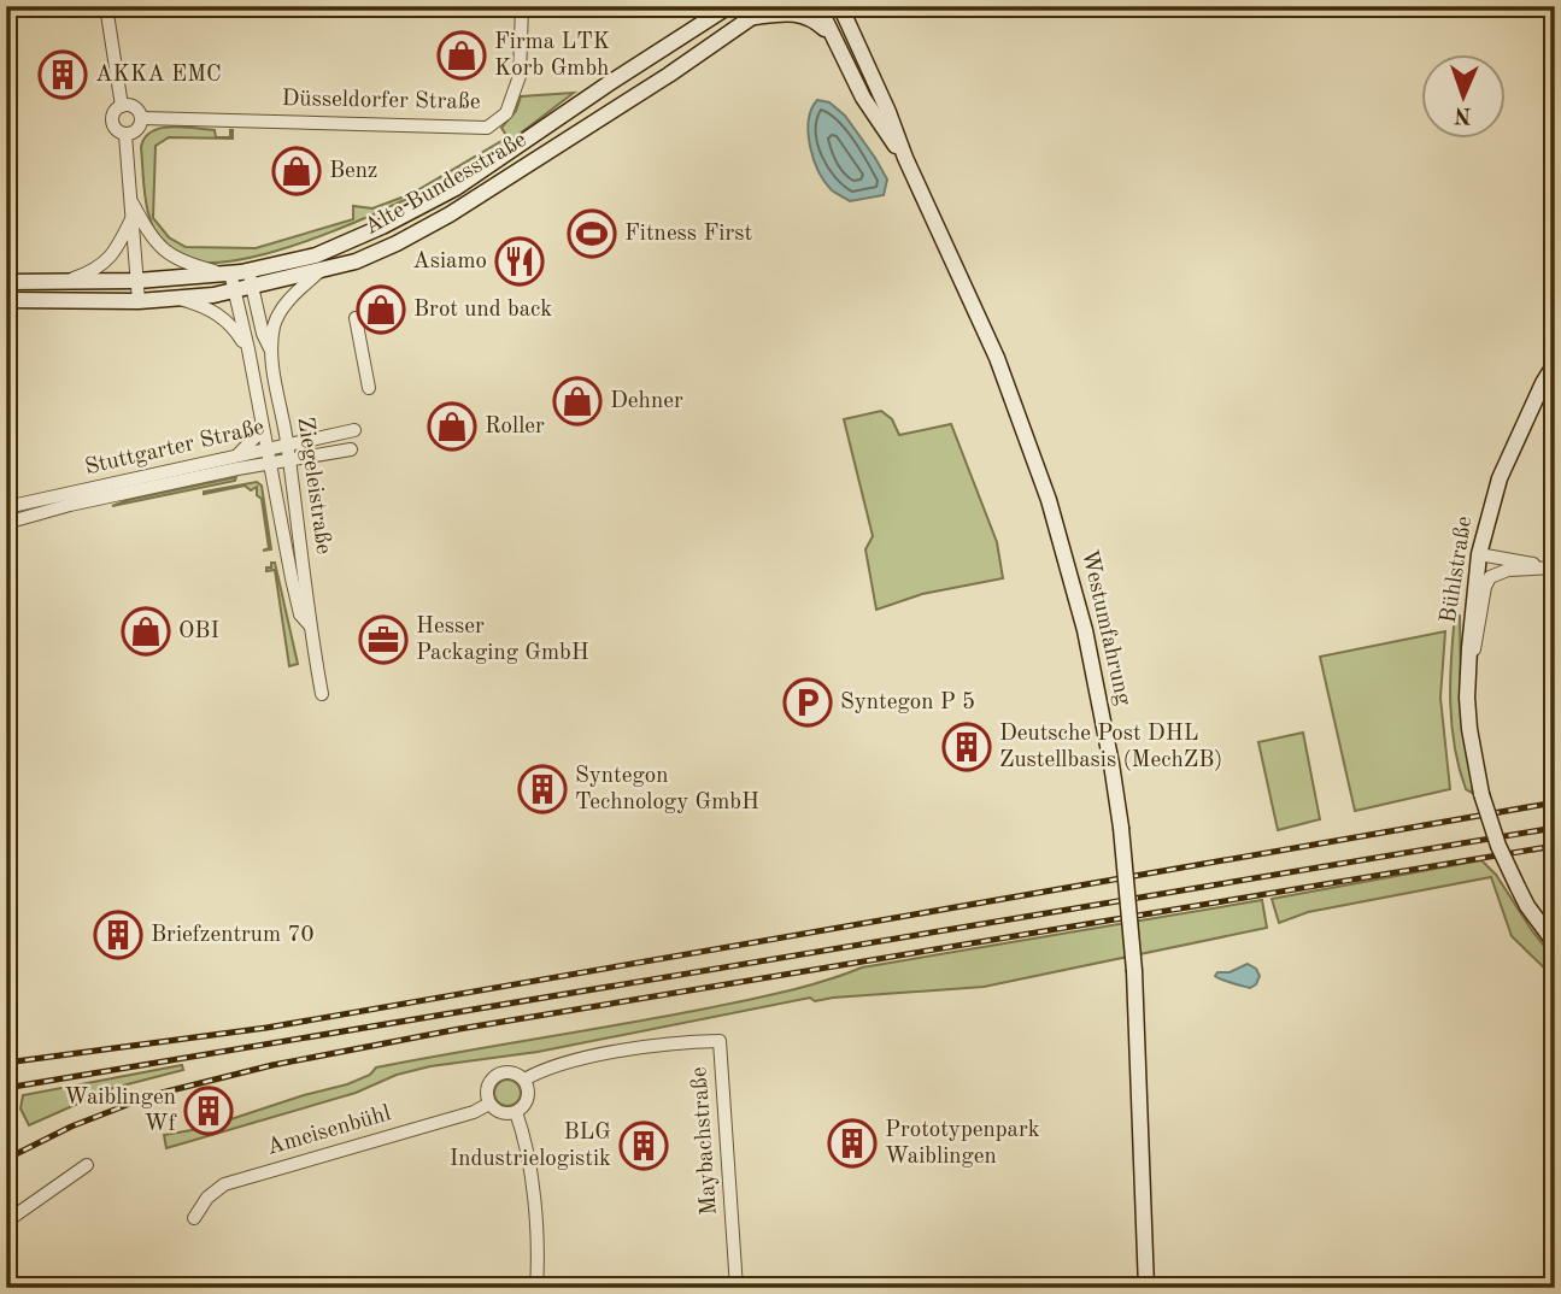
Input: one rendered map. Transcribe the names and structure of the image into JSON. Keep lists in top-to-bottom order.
{
  "streets": {
    "main road": ["Alte Bundesstraße", "Bühlstraße", "Westumfahrung"],
    "street": [
      "Düsseldorfer Straße",
      "Stuttgarter Straße",
      "Ziegeleistraße",
      "Ameisenbühl",
      "Maybachstraße"
    ]
  },
  "crossings": [
    ["Alte Bundesstraße", "Ziegeleistraße"],
    ["Stuttgarter Straße", "Ziegeleistraße"],
    ["Ameisenbühl", "Maybachstraße"]
  ],
  "places": {
    "shop": [
      "Firma LTK Korb Gmbh",
      "Benz",
      "Brot und back",
      "Dehner",
      "Roller",
      "OBI"
    ],
    "building": [
      "AKKA EMC",
      "Deutsche Post DHL Zustellbasis (MechZB)",
      "Syntegon Technology GmbH",
      "Briefzentrum 70",
      "Waiblingen Wf",
      "Prototypenpark Waiblingen",
      "BLG Industrielogistik"
    ],
    "sports": ["Fitness First"],
    "restaurant": ["Asiamo"],
    "office": ["Hesser Packaging GmbH"],
    "parking": ["Syntegon P 5"]
  },
  "north": "bottom"
}
